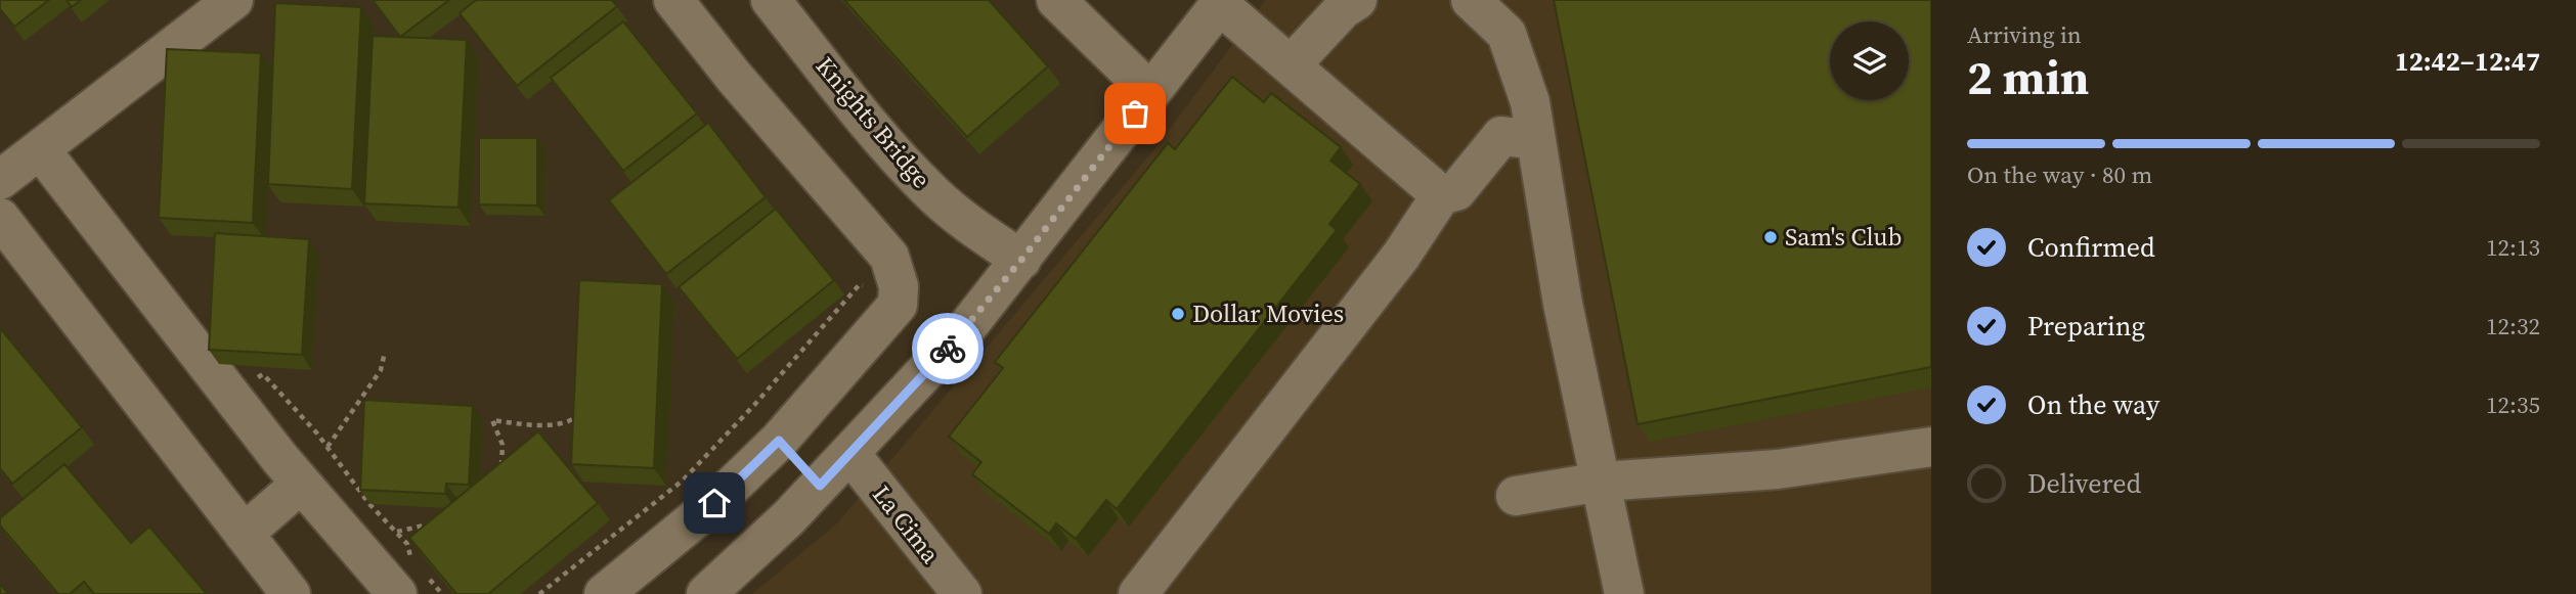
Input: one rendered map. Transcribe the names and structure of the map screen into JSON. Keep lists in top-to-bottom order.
{
  "streets": {
    "street": ["Knights Bridge", "La Cima"]
  },
  "places": ["Sam's Club", "Dollar Movies"],
  "page": {
    "heading": ["2 min", "Arriving in", "12:42–12:47"],
    "bar": "On the way · 80 m",
    "list": [
      ["Confirmed", "12:13"],
      ["Preparing", "12:32"],
      ["On the way", "12:35"],
      "Delivered"
    ]
  }
}
